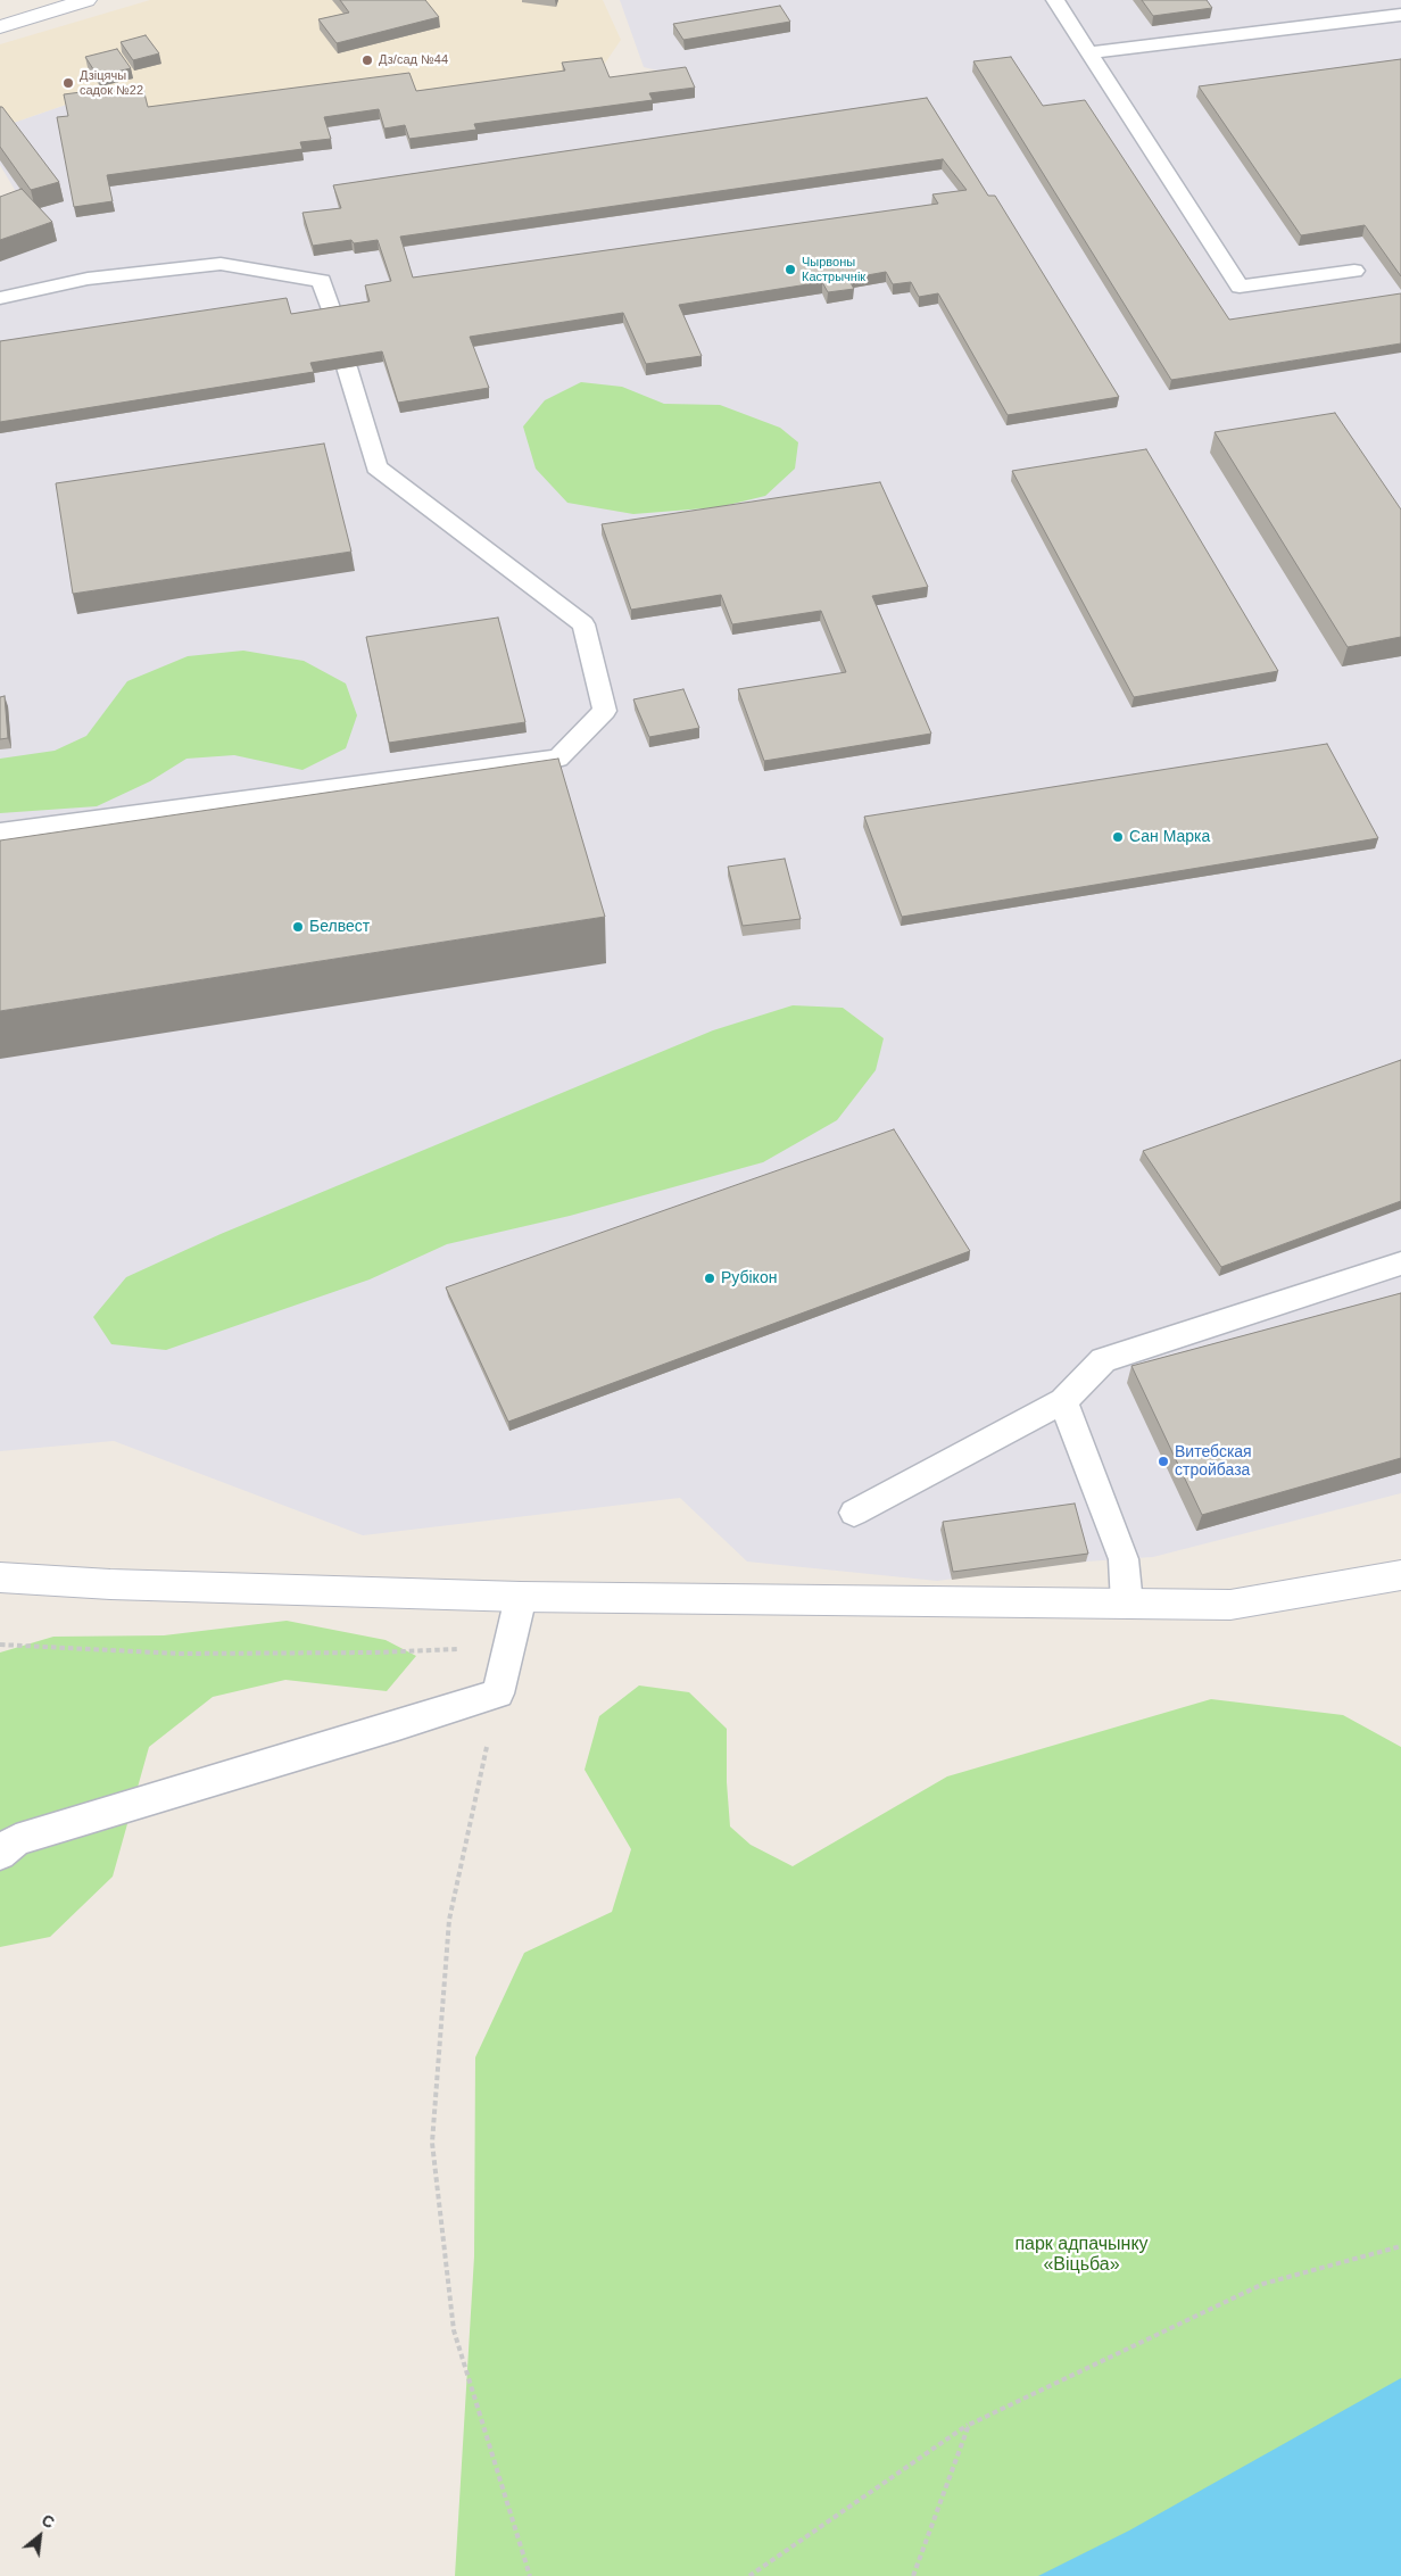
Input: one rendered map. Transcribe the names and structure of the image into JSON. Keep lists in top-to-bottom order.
{
  "parks": ["парк адпачынку «Віцьба»"],
  "places": [
    "Дз/сад №44",
    "Дзіцячы садок №22",
    "Чырвоны Кастрычнік",
    "Сан Марка",
    "Белвест",
    "Рубікон",
    "Витебская стройбаза"
  ],
  "north": "top right"
}
